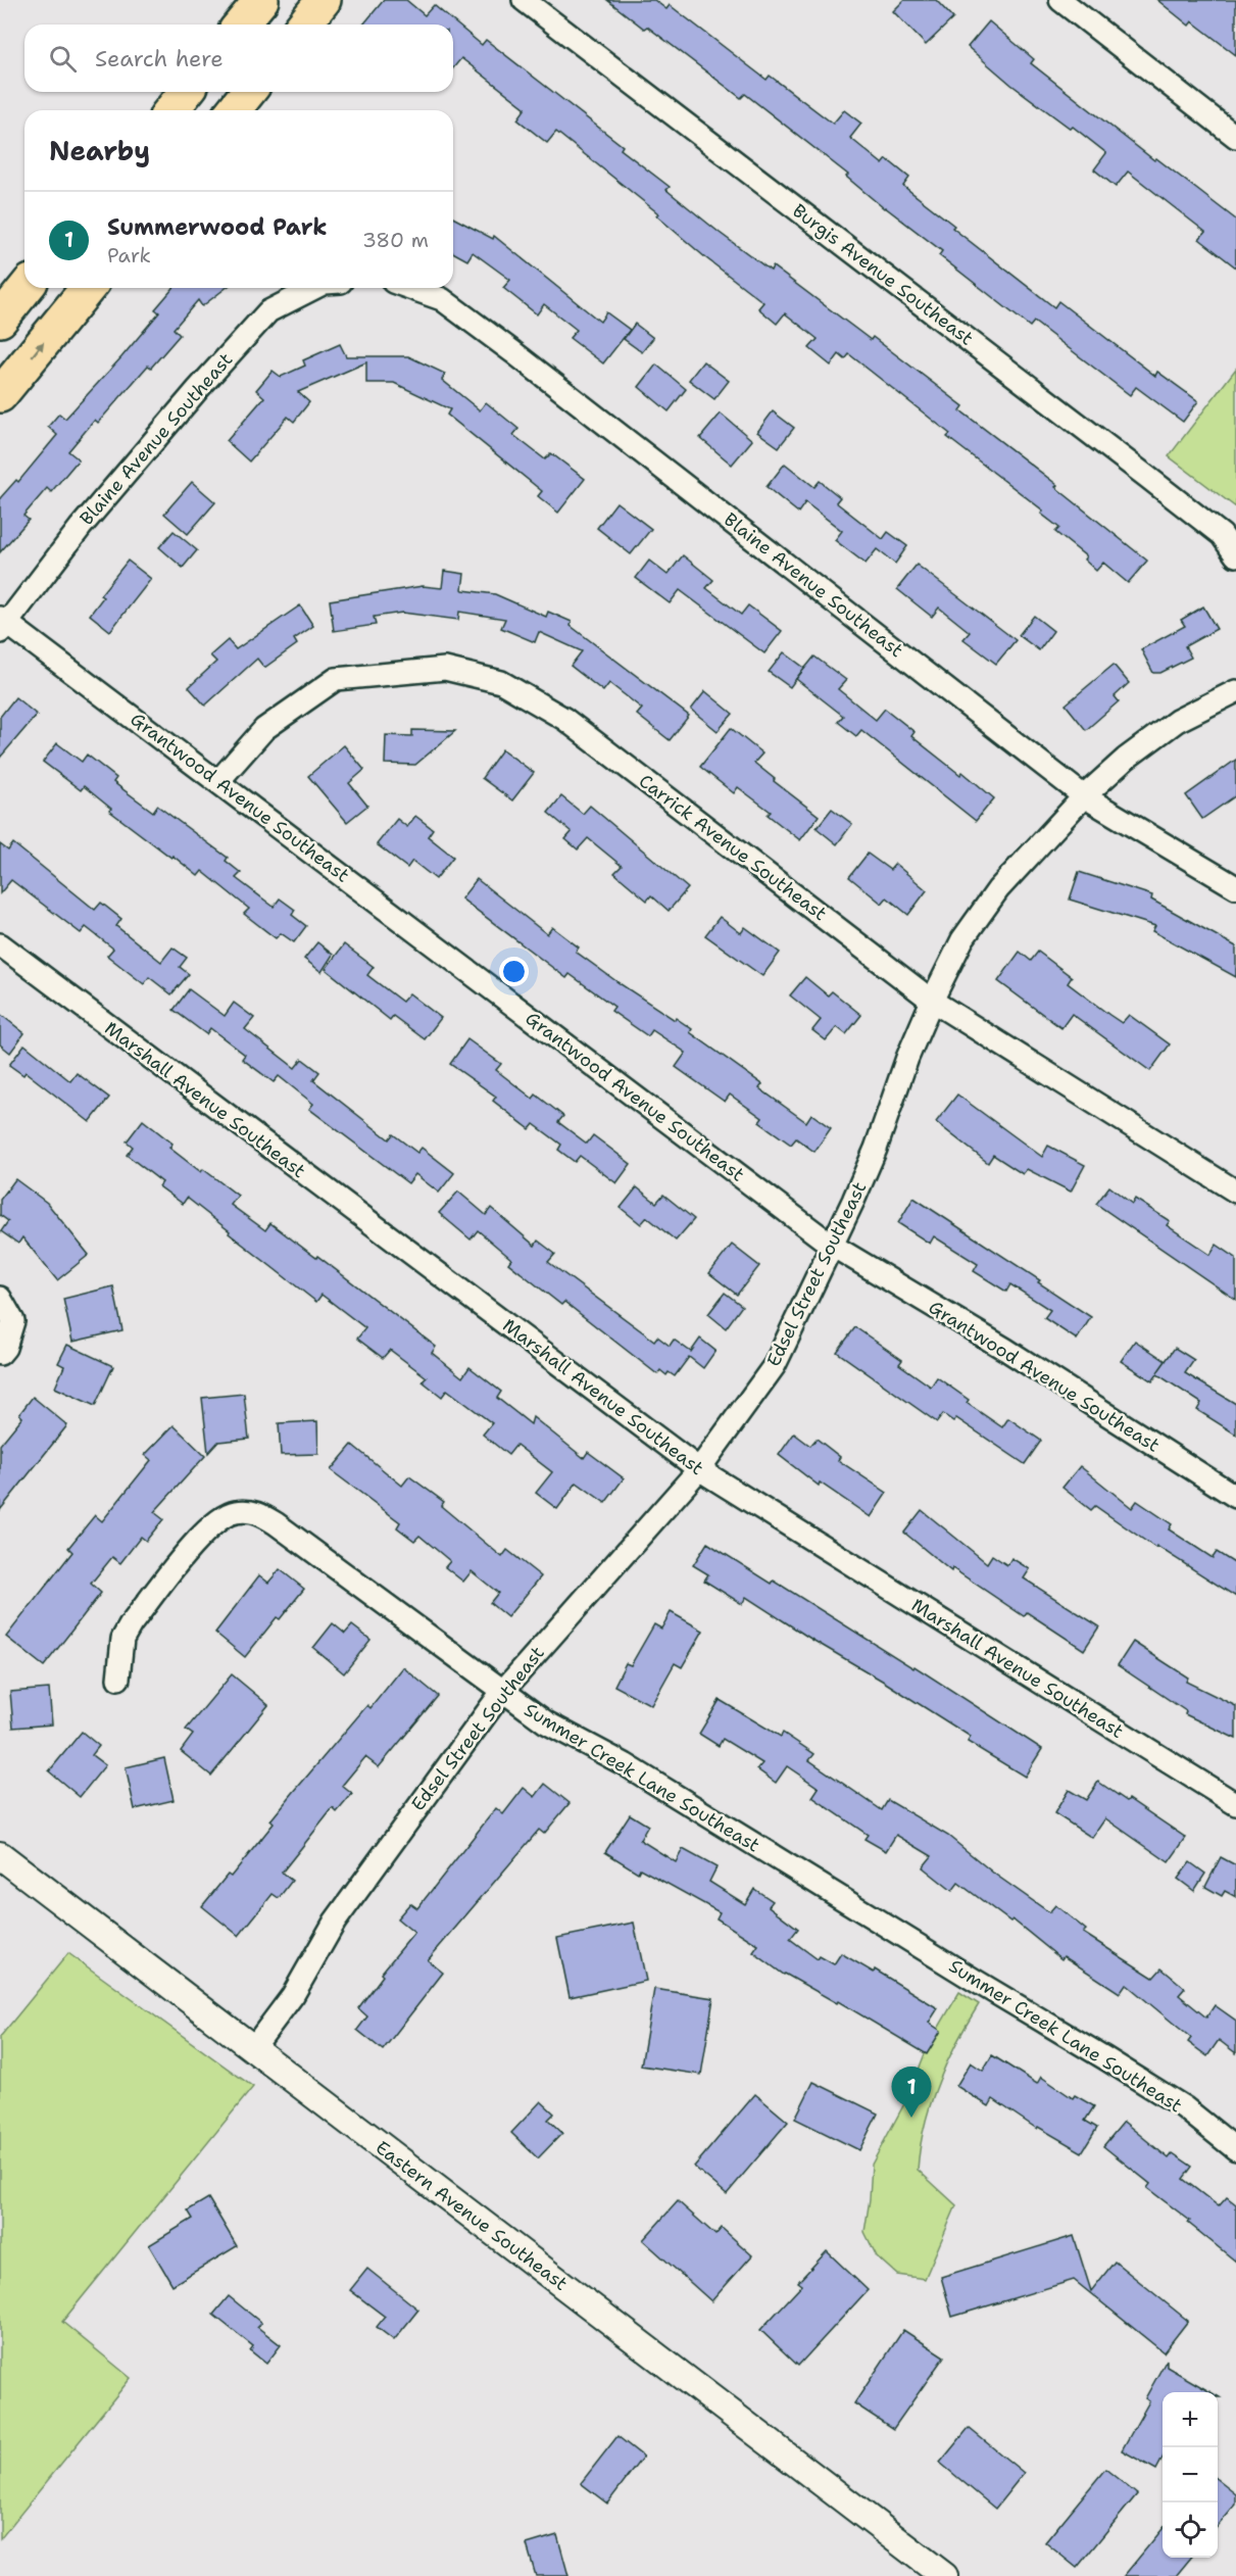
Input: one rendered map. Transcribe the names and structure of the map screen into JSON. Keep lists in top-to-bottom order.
{
  "streets": {
    "street": [
      "Burgis Avenue Southeast",
      "Blaine Avenue Southeast",
      "Grantwood Avenue Southeast",
      "Carrick Avenue Southeast",
      "Marshall Avenue Southeast",
      "Edsel Street Southeast",
      "Summer Creek Lane Southeast",
      "Eastern Avenue Southeast"
    ]
  },
  "crossings": [
    ["Blaine Avenue Southeast", "Grantwood Avenue Southeast"],
    ["Blaine Avenue Southeast", "Edsel Street Southeast"],
    ["Grantwood Avenue Southeast", "Carrick Avenue Southeast"],
    ["Grantwood Avenue Southeast", "Edsel Street Southeast"],
    ["Carrick Avenue Southeast", "Edsel Street Southeast"],
    ["Marshall Avenue Southeast", "Edsel Street Southeast"],
    ["Edsel Street Southeast", "Summer Creek Lane Southeast"],
    ["Edsel Street Southeast", "Eastern Avenue Southeast"]
  ],
  "page": {
    "search": "Search here",
    "heading": "Nearby",
    "list": [
      {
        "mark": "1",
        "name": "Summerwood Park",
        "note": "Park",
        "value": "380 m"
      }
    ],
    "pins": "1",
    "map_buttons": ["+", "−"]
  }
}
